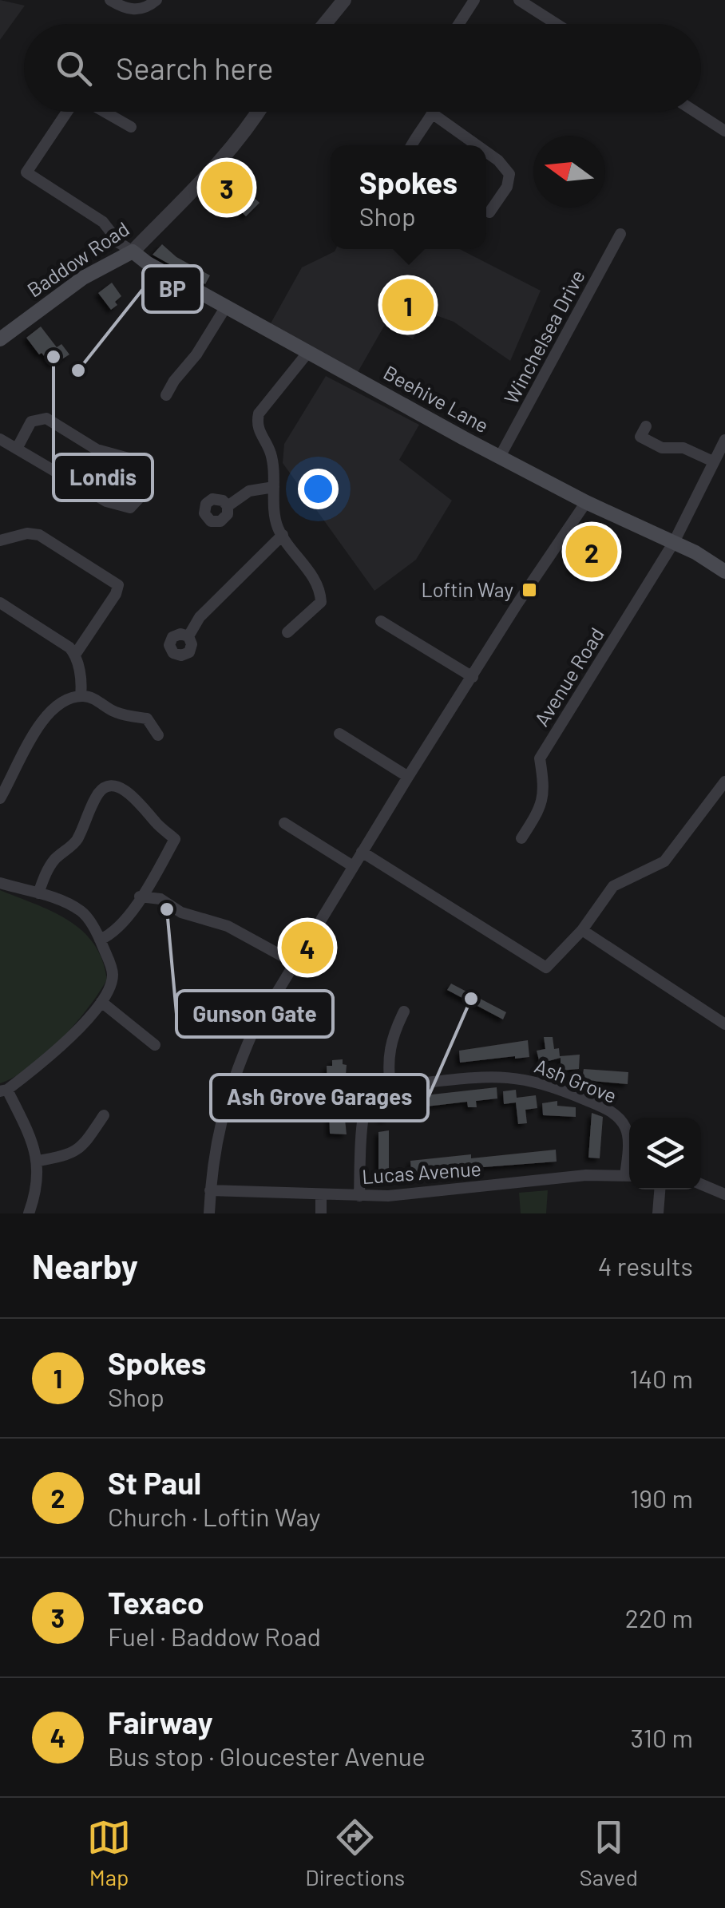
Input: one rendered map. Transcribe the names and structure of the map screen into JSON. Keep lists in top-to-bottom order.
{
  "streets": {
    "main road": ["Baddow Road", "Beehive Lane"],
    "street": [
      "Winchelsea Drive",
      "Avenue Road",
      "Ash Grove",
      "Lucas Avenue"
    ]
  },
  "crossings": [
    ["Baddow Road", "Beehive Lane"],
    ["Winchelsea Drive", "Beehive Lane"],
    ["Beehive Lane", "Avenue Road"]
  ],
  "places": {
    "other": [
      "Londis",
      "BP",
      "Gunson Gate",
      "Ash Grove Garages"
    ],
    "transit": ["Loftin Way"]
  },
  "north": "left",
  "page": {
    "search": "Search here",
    "popup": ["Spokes", "Shop"],
    "pins": [
      "3",
      "1",
      "2",
      "4"
    ],
    "heading": ["Nearby", "4 results"],
    "list": [
      {
        "mark": "1",
        "name": "Spokes",
        "note": "Shop",
        "value": "140 m"
      },
      {
        "mark": "2",
        "name": "St Paul",
        "note": "Church · Loftin Way",
        "value": "190 m"
      },
      {
        "mark": "3",
        "name": "Texaco",
        "note": "Fuel · Baddow Road",
        "value": "220 m"
      },
      {
        "mark": "4",
        "name": "Fairway",
        "note": "Bus stop · Gloucester Avenue",
        "value": "310 m"
      }
    ],
    "nav": ["Map", "Directions", "Saved"]
  }
}
